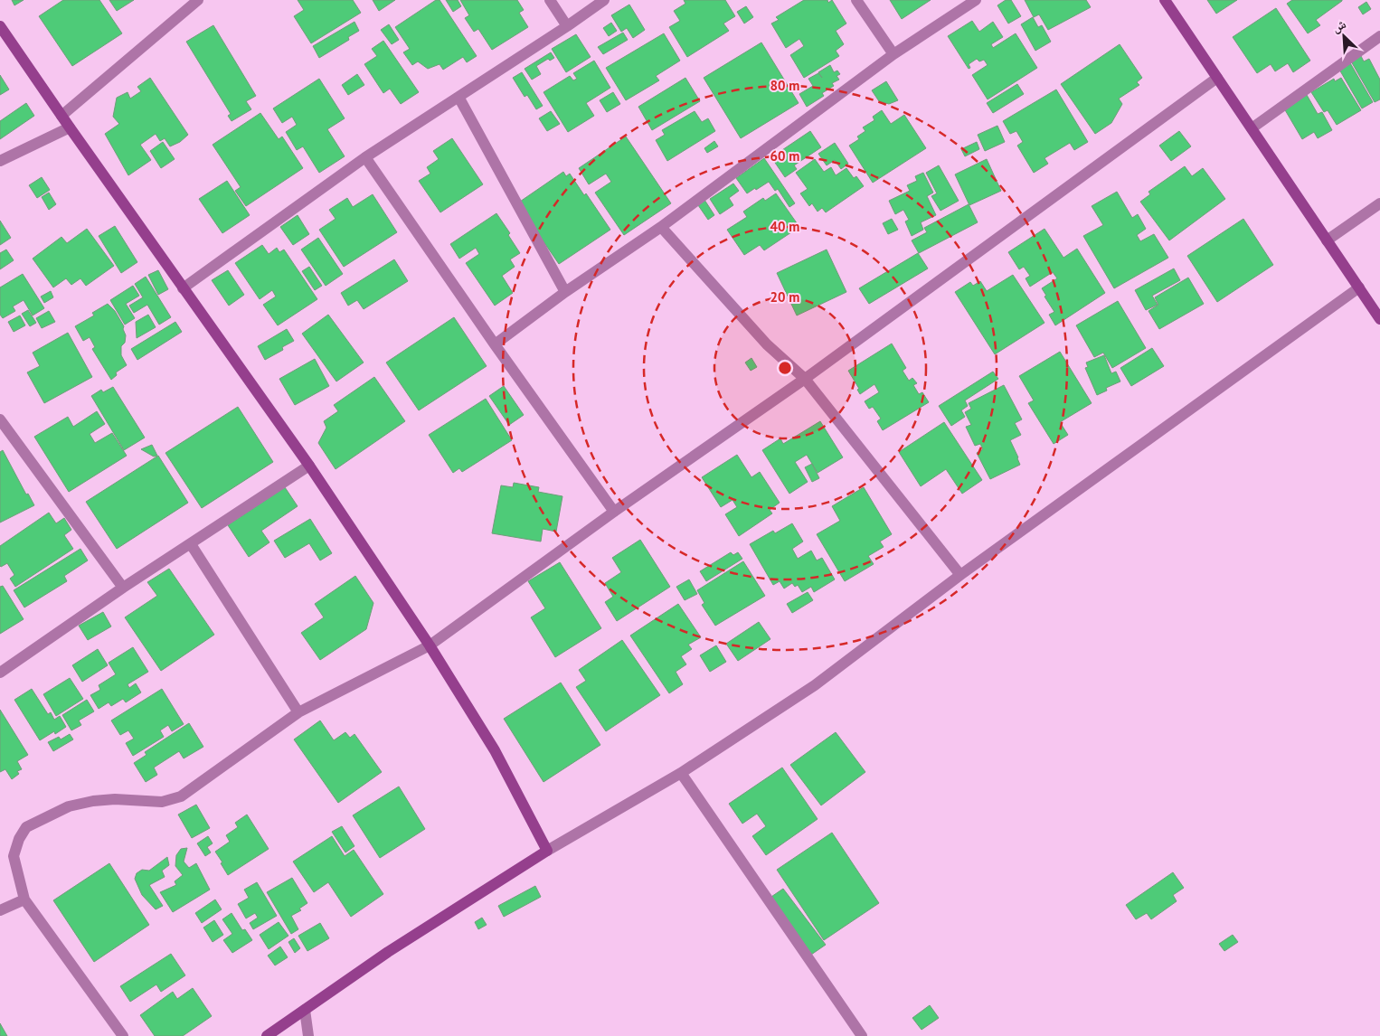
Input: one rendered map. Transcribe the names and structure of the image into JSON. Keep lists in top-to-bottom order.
{
  "north": "top left",
  "rings": [
    "80 m",
    "60 m",
    "40 m",
    "20 m"
  ]
}
